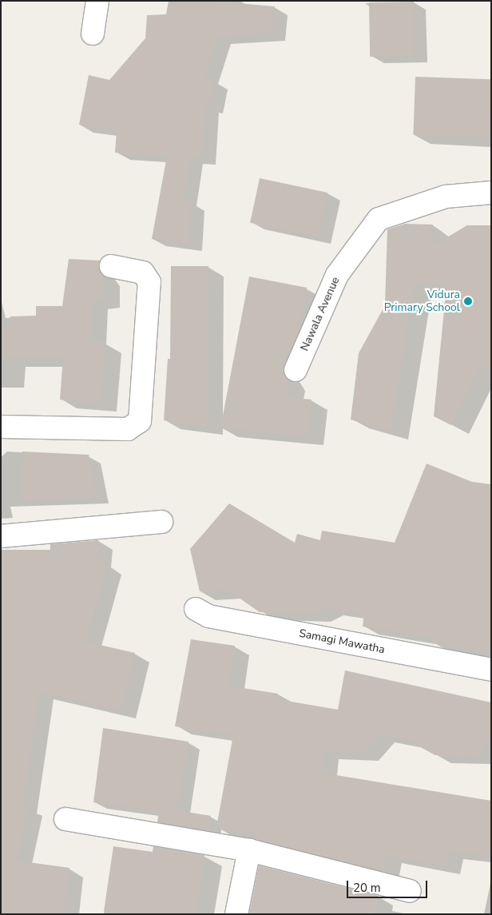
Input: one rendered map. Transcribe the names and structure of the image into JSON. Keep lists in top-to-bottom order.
{
  "streets": {
    "street": ["Nawala Avenue", "Samagi Mawatha"]
  },
  "places": ["Vidura Primary School"],
  "scale_bar": "20 m"
}
